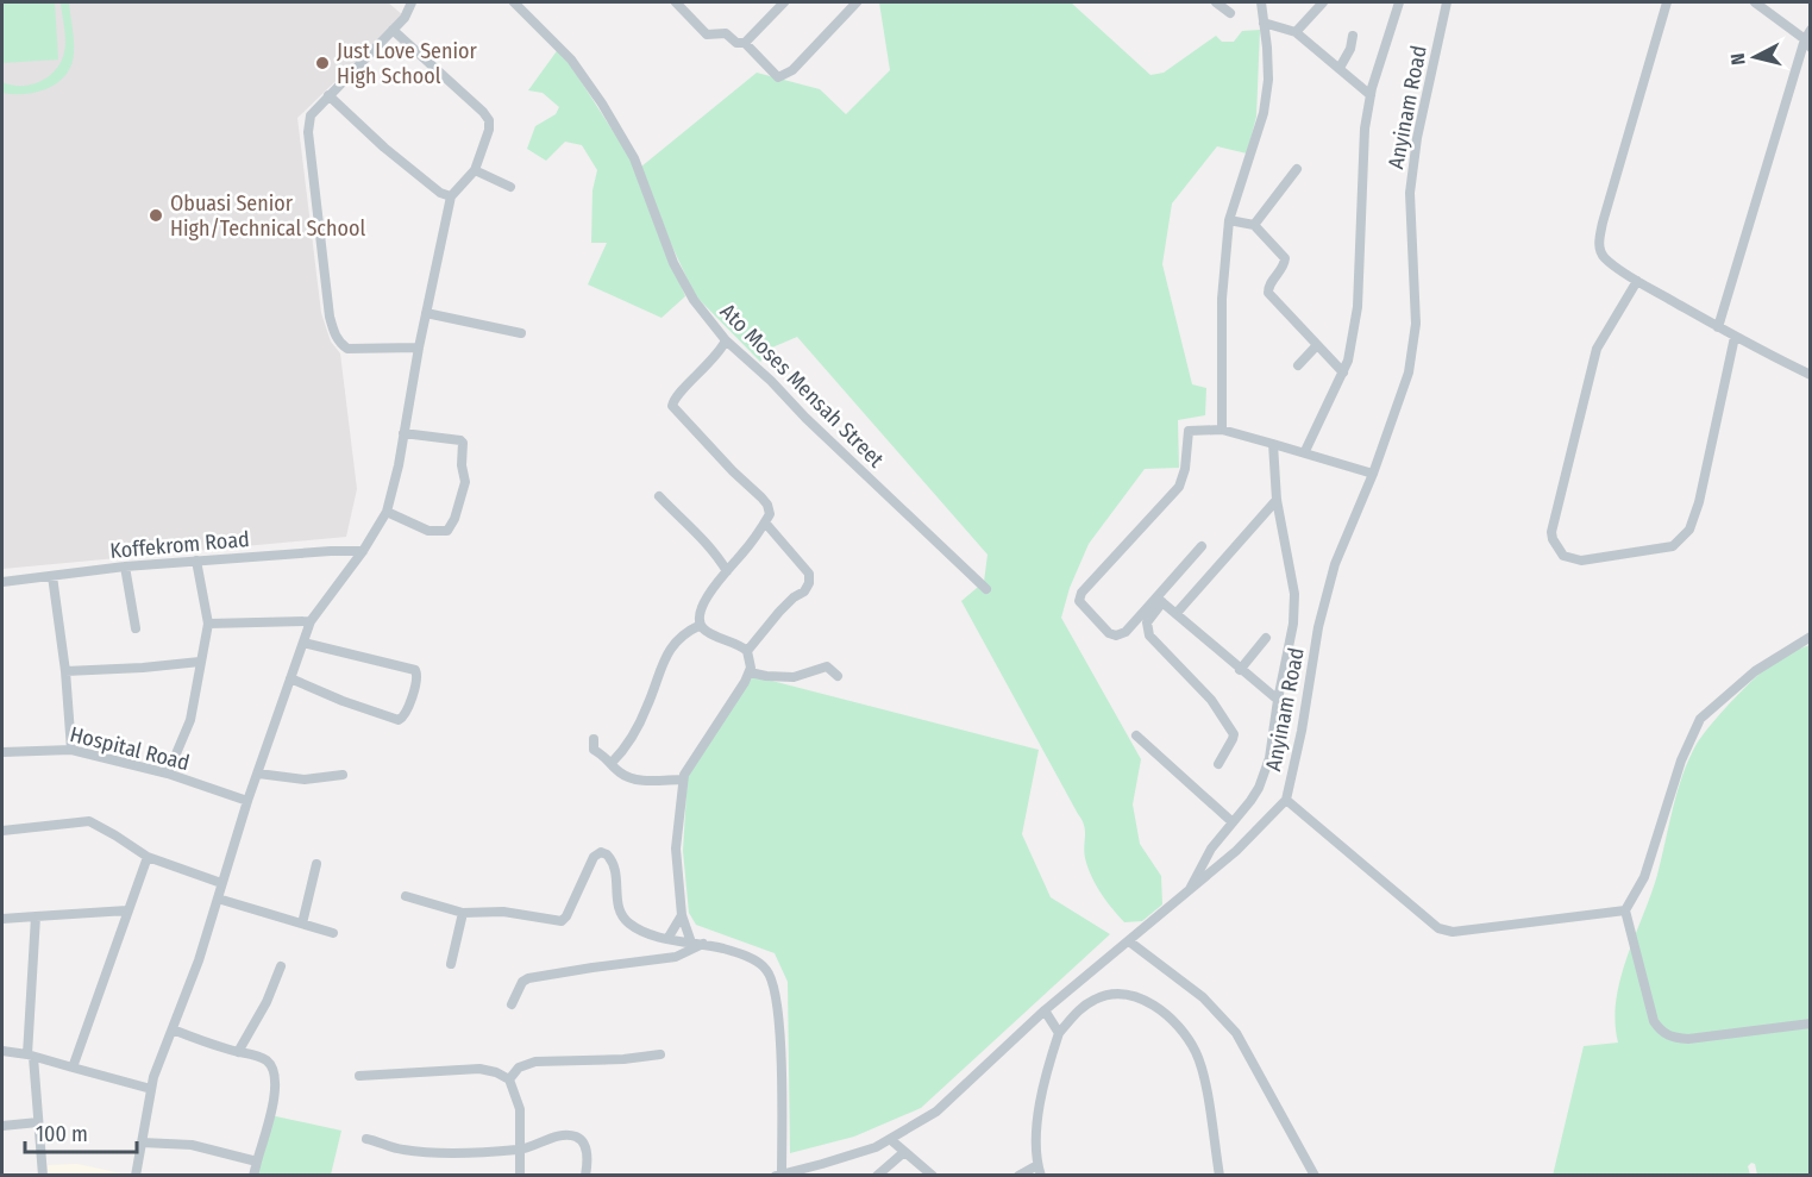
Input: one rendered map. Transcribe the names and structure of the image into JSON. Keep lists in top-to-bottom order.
{
  "streets": {
    "street": [
      "Anyinam Road",
      "Ato Moses Mensah Street",
      "Koffekrom Road",
      "Hospital Road"
    ]
  },
  "places": ["Just Love Senior High School", "Obuasi Senior High/Technical School"],
  "scale_bar": "100 m",
  "north": "left"
}
